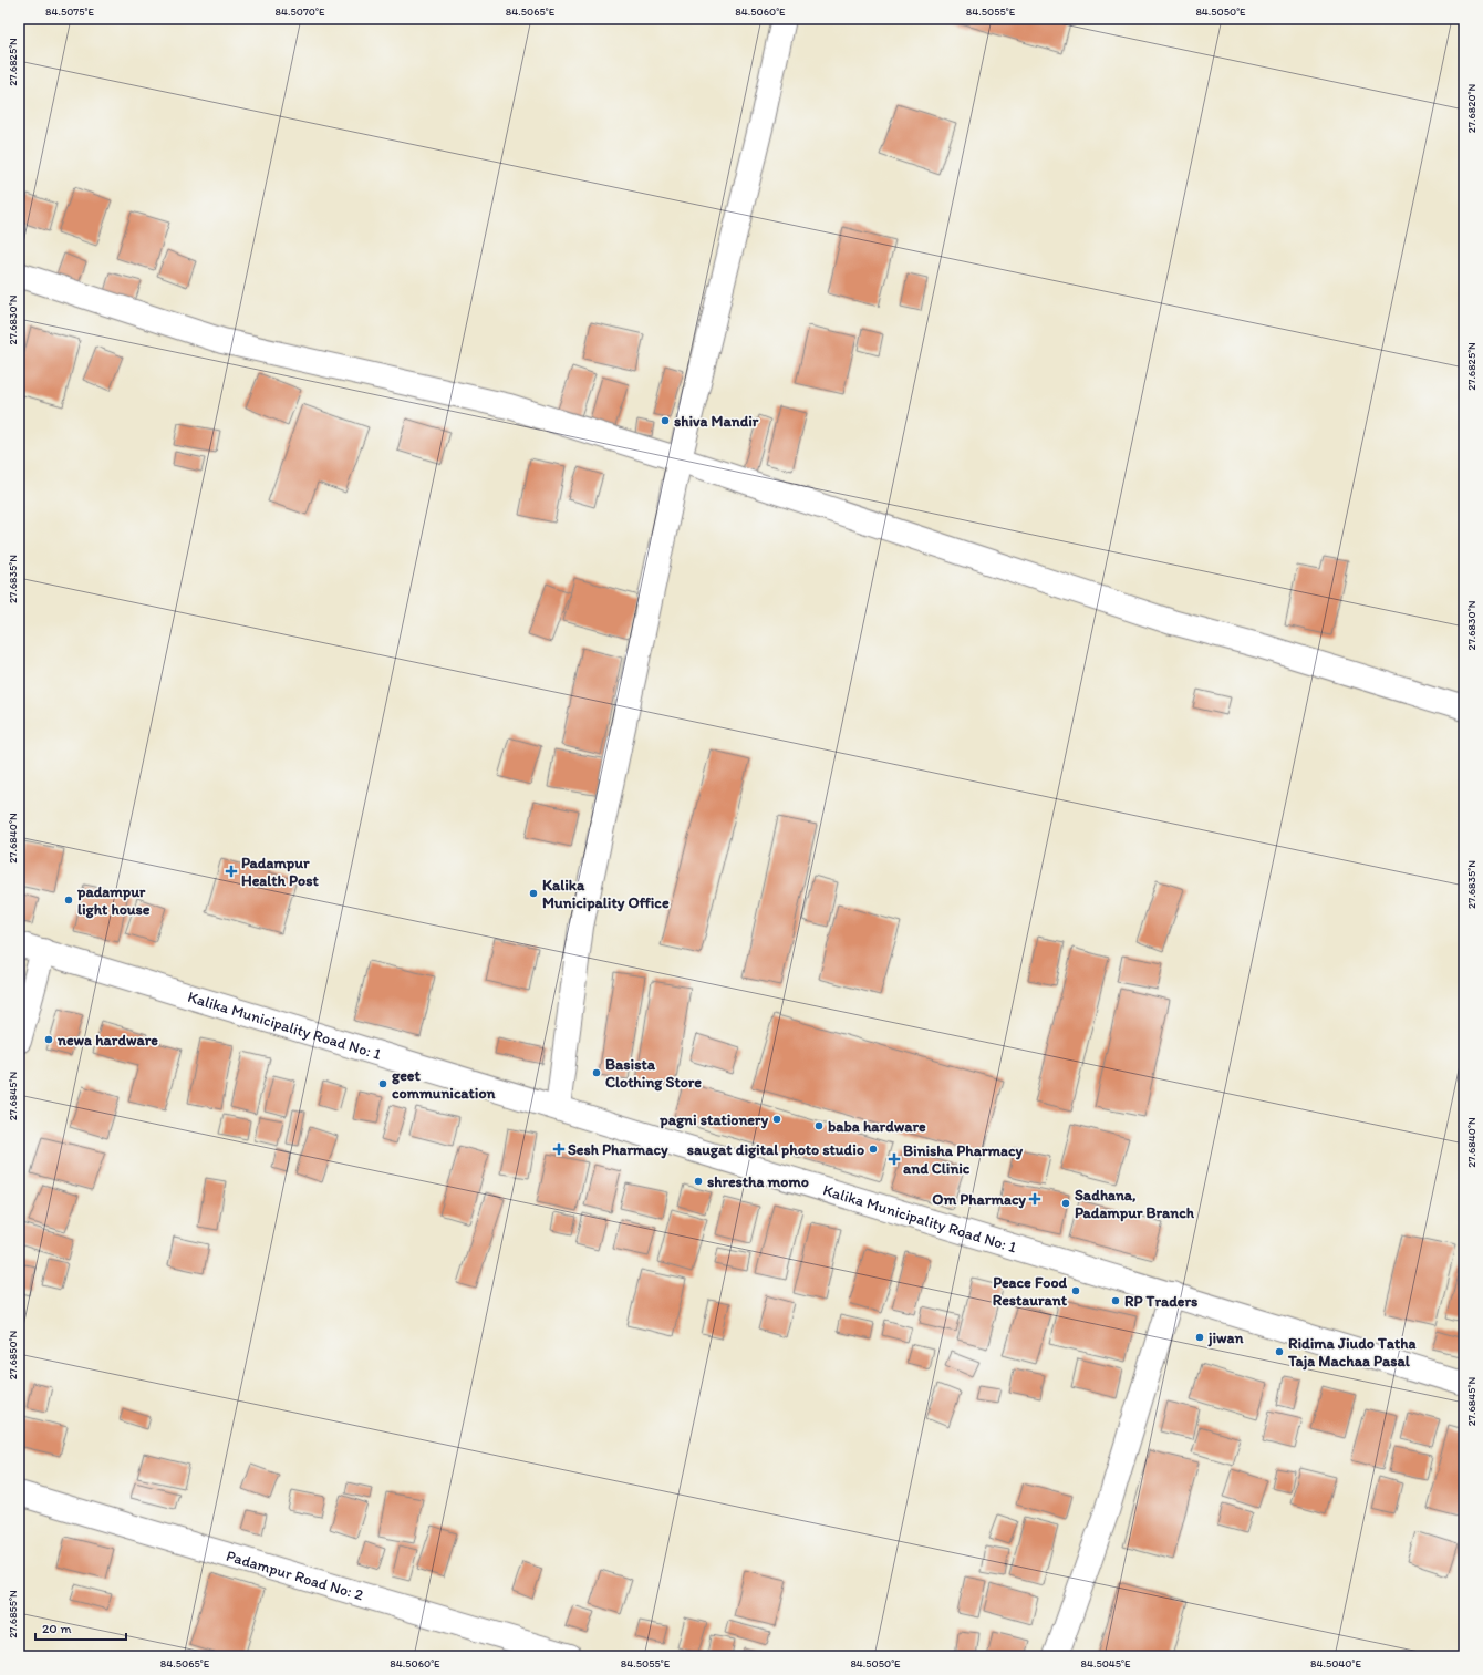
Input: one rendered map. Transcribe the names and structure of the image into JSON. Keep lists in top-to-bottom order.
{
  "streets": {
    "street": ["Kalika Municipality Road No: 1", "Padampur Road No: 2"]
  },
  "places": {
    "other": [
      "shiva Mandir",
      "Kalika Municipality Office",
      "padampur light house",
      "newa hardware",
      "Basista Clothing Store",
      "geet communication",
      "pagni stationery",
      "baba hardware",
      "saugat digital photo studio",
      "shrestha momo",
      "Sadhana, Padampur Branch",
      "Peace Food Restaurant",
      "RP Traders",
      "jiwan",
      "Ridima Jiudo Tatha Taja Machaa Pasal"
    ],
    "health": [
      "Padampur Health Post",
      "Sesh Pharmacy",
      "Binisha Pharmacy and Clinic",
      "Om Pharmacy"
    ]
  },
  "scale_bar": "20 m",
  "coordinates": [
    "84.5075°E",
    "84.5070°E",
    "84.5065°E",
    "84.5060°E",
    "84.5055°E",
    "84.5050°E",
    "27.6825°N",
    "27.6820°N",
    "27.6830°N",
    "27.6835°N",
    "27.6840°N",
    "27.6845°N",
    "27.6850°N",
    "27.6855°N",
    "84.5045°E",
    "84.5040°E"
  ]
}
